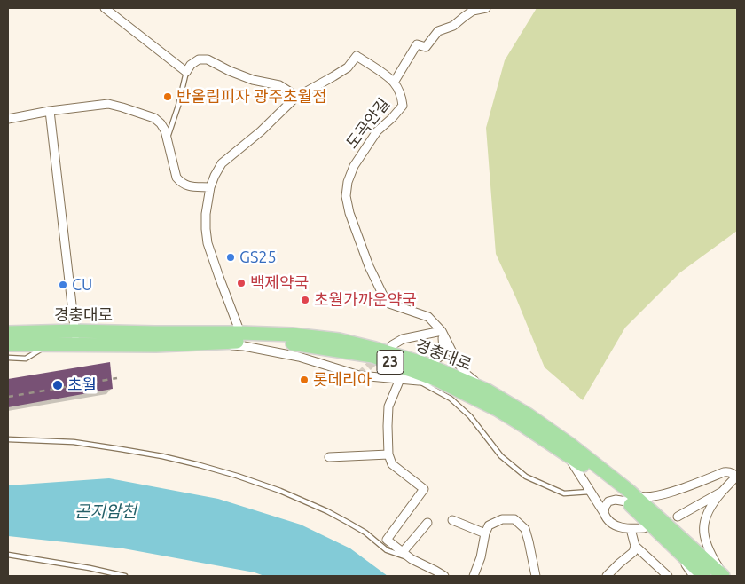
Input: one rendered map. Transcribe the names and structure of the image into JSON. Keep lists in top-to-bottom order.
{
  "streets": {
    "main road": ["경충대로", "23"],
    "street": ["도곡안길"]
  },
  "crossings": [
    ["도곡안길", "경충대로"]
  ],
  "water": ["곤지암천"],
  "places": [
    "반올림피자 광주초월점",
    "GS25",
    "백제약국",
    "CU",
    "초월가까운약국",
    "롯데리아",
    "초월"
  ]
}
